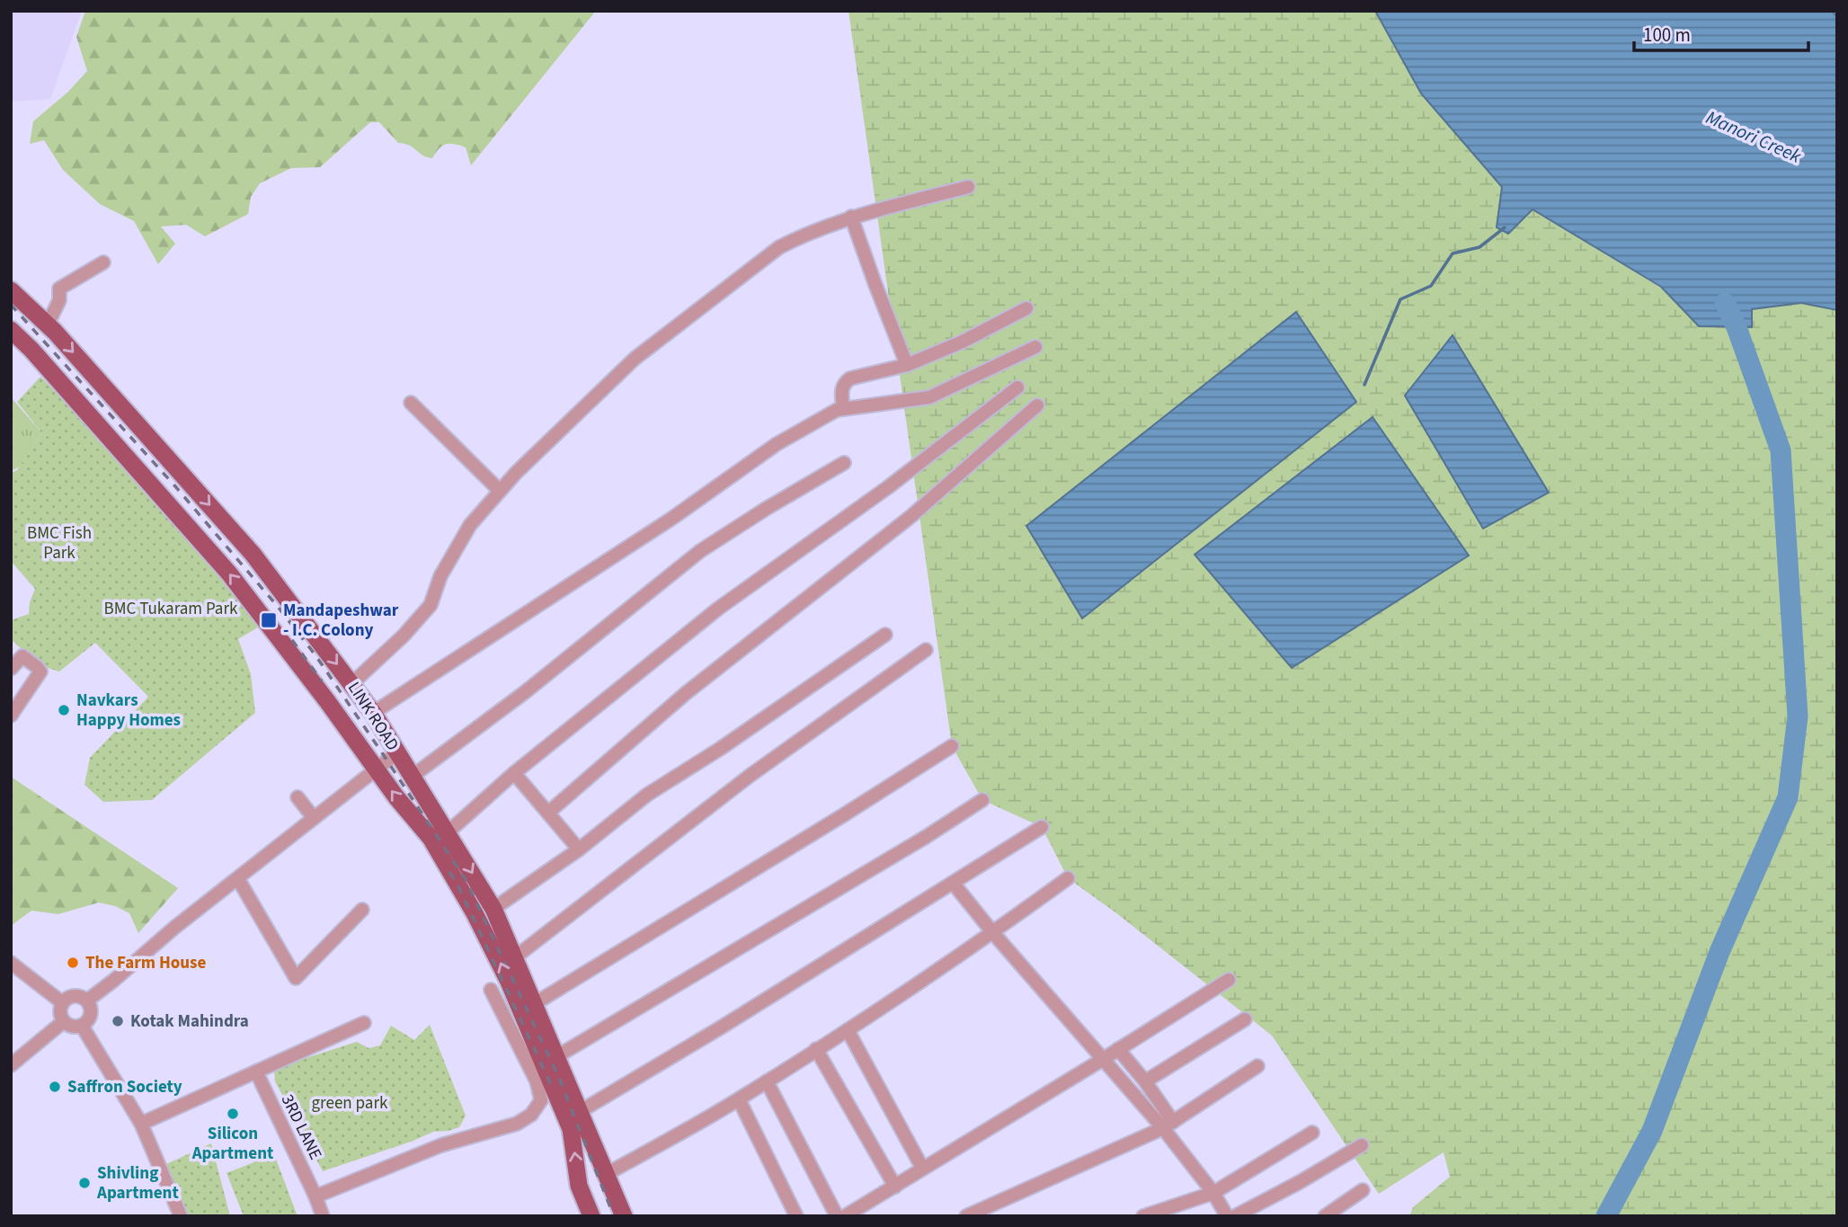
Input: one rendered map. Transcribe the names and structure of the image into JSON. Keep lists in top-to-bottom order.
{
  "streets": {
    "main road": ["LINK ROAD"],
    "street": ["3RD LANE"]
  },
  "water": ["Manori Creek"],
  "parks": ["BMC Fish Park", "BMC Tukaram Park", "green park"],
  "places": {
    "transit": ["Mandapeshwar - I.C. Colony"],
    "other": [
      "Navkars Happy Homes",
      "The Farm House",
      "Kotak Mahindra",
      "Saffron Society",
      "Silicon Apartment",
      "Shivling Apartment"
    ]
  },
  "scale_bar": "100 m"
}
